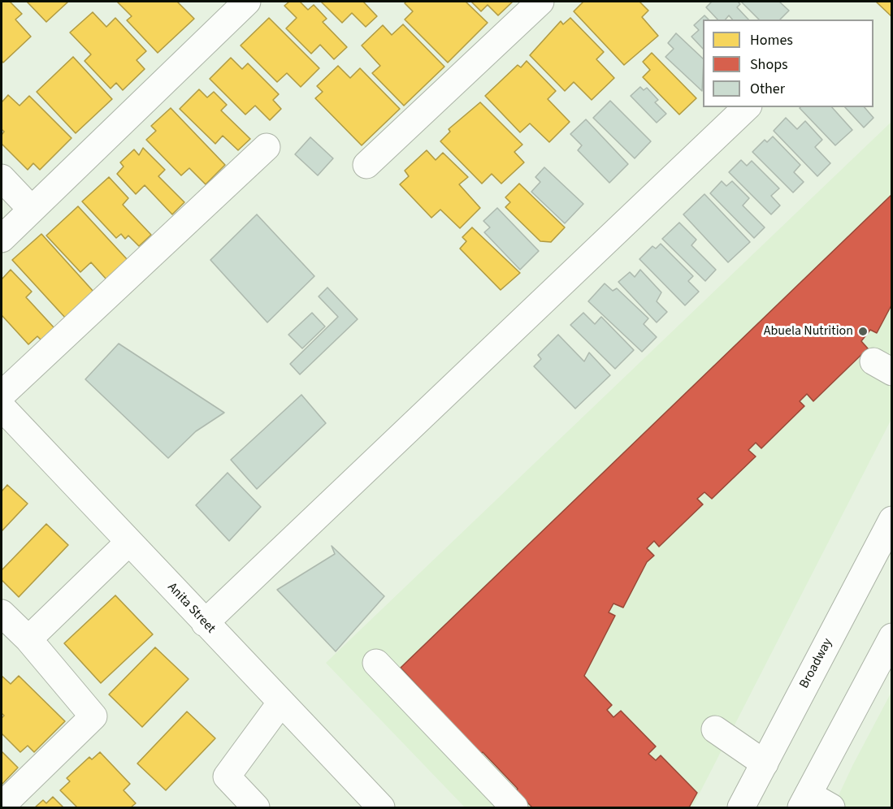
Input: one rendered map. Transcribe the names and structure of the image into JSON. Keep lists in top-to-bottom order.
{
  "streets": {
    "street": ["Anita Street", "Broadway"]
  },
  "places": ["Abuela Nutrition"],
  "legend": ["Homes", "Shops", "Other"]
}
